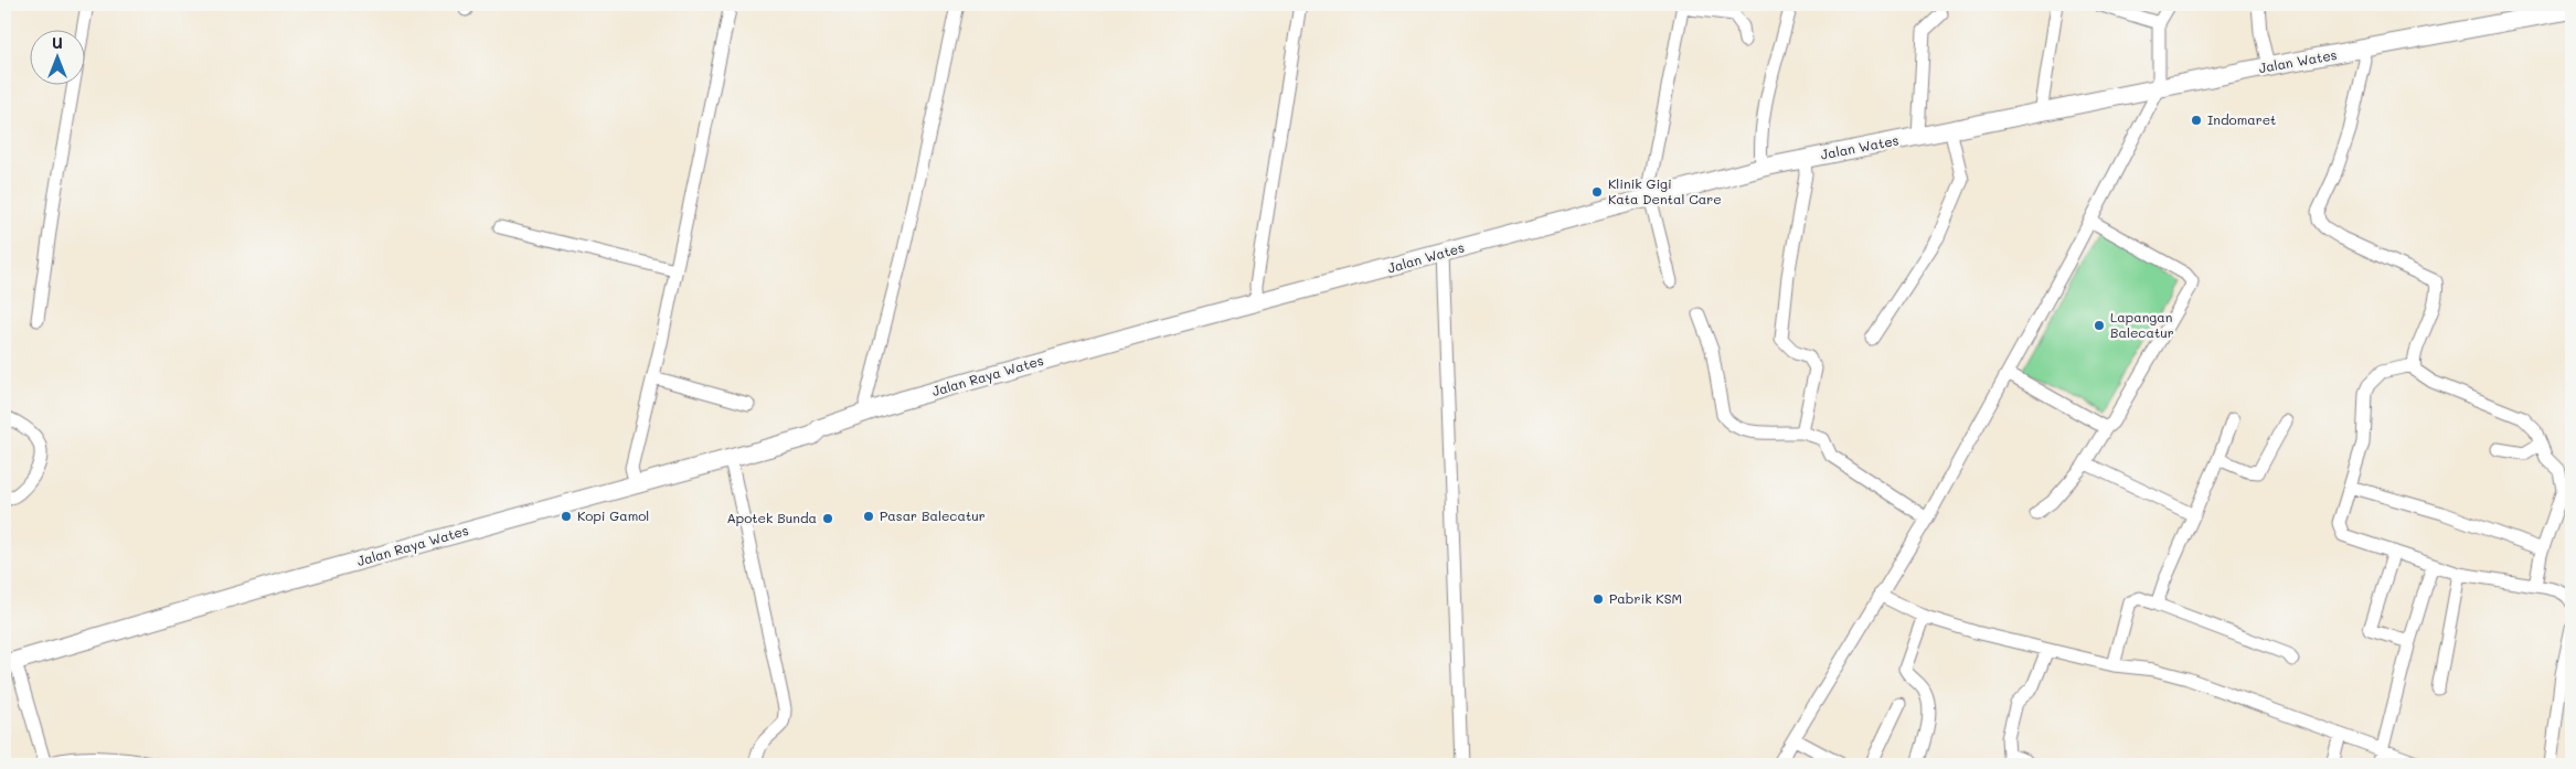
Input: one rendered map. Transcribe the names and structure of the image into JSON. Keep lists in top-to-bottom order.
{
  "streets": {
    "highway": ["Jalan Wates", "Jalan Raya Wates"]
  },
  "crossings": [
    ["Jalan Wates", "Jalan Raya Wates"]
  ],
  "places": [
    "Indomaret",
    "Klinik Gigi Kata Dental Care",
    "Lapangan Balecatur",
    "Kopi Gamol",
    "Pasar Balecatur",
    "Apotek Bunda",
    "Pabrik KSM"
  ],
  "north": "top"
}
